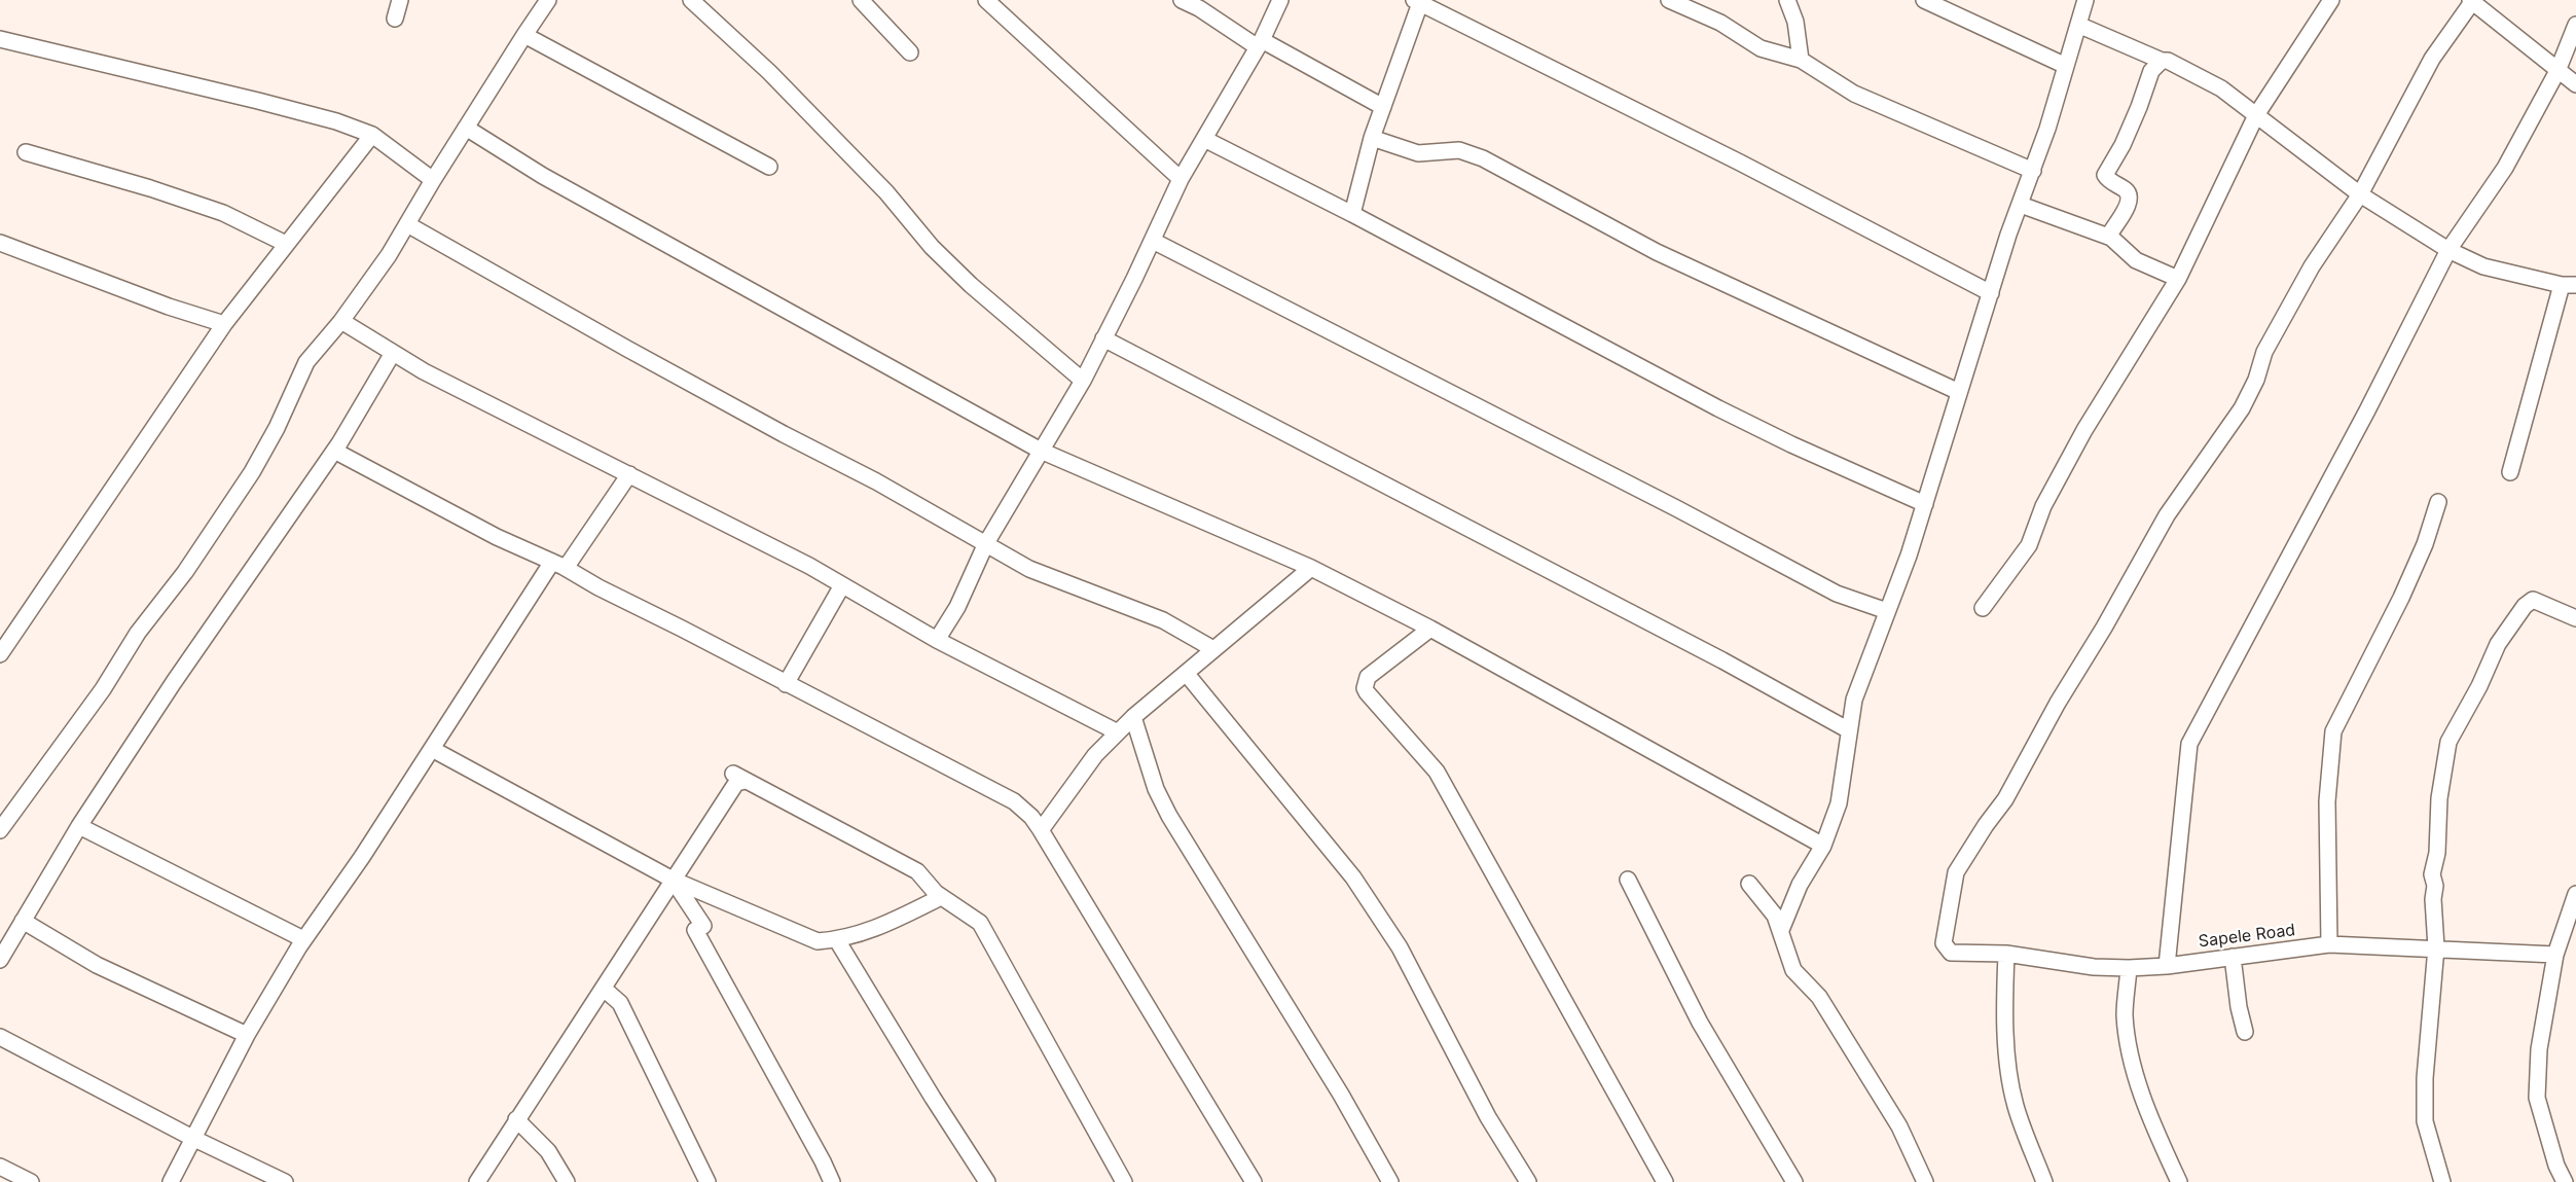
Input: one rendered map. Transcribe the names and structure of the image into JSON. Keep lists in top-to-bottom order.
{
  "streets": {
    "street": ["Sapele Road"]
  }
}
